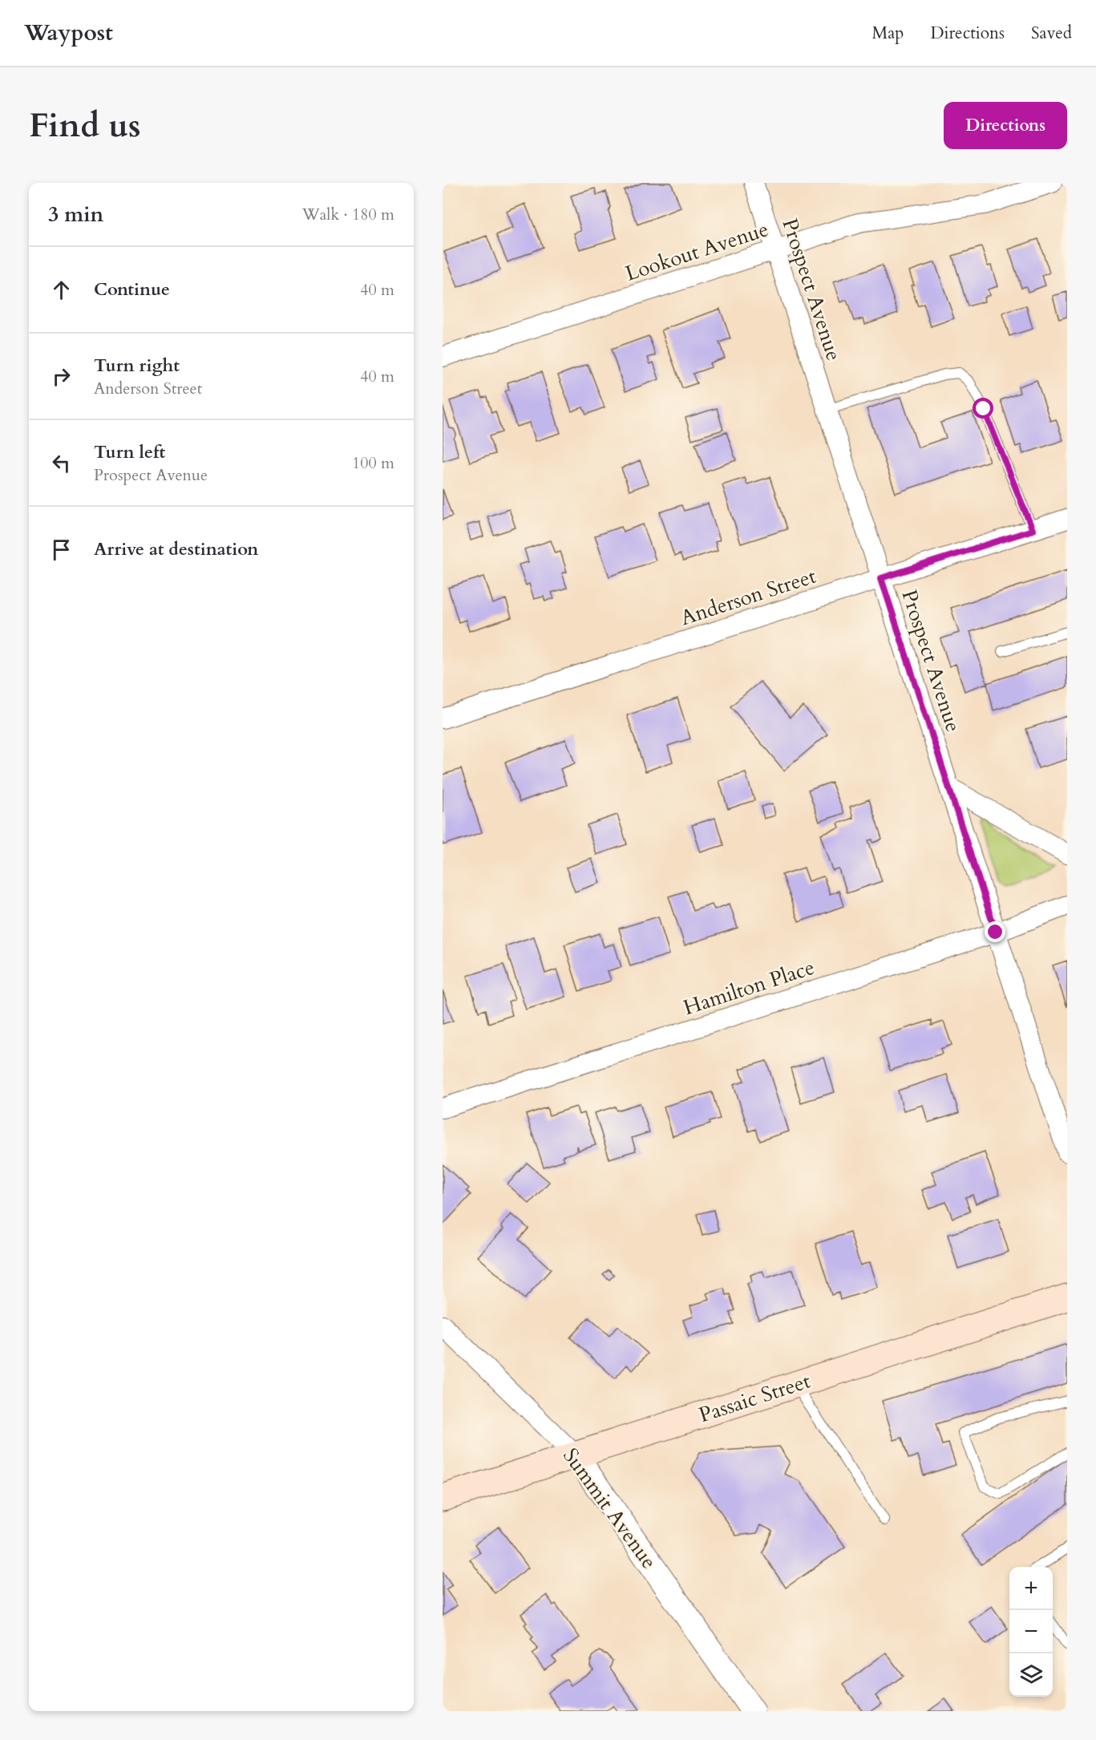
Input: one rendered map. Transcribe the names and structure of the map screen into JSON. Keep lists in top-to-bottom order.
{
  "streets": {
    "main road": ["Passaic Street"],
    "street": [
      "Lookout Avenue",
      "Prospect Avenue",
      "Anderson Street",
      "Hamilton Place",
      "Summit Avenue"
    ]
  },
  "crossings": [
    ["Lookout Avenue", "Prospect Avenue"],
    ["Prospect Avenue", "Anderson Street"],
    ["Prospect Avenue", "Hamilton Place"],
    ["Passaic Street", "Summit Avenue"]
  ],
  "page": {
    "header": "Waypost",
    "nav": ["Map", "Directions", "Saved"],
    "buttons": "Directions",
    "title": "Find us",
    "heading": ["3 min", "Walk · 180 m"],
    "list": [
      ["Continue", "40 m"],
      ["Turn right", "Anderson Street", "40 m"],
      ["Turn left", "Prospect Avenue", "100 m"],
      "Arrive at destination"
    ],
    "map_buttons": ["+", "−"]
  }
}
